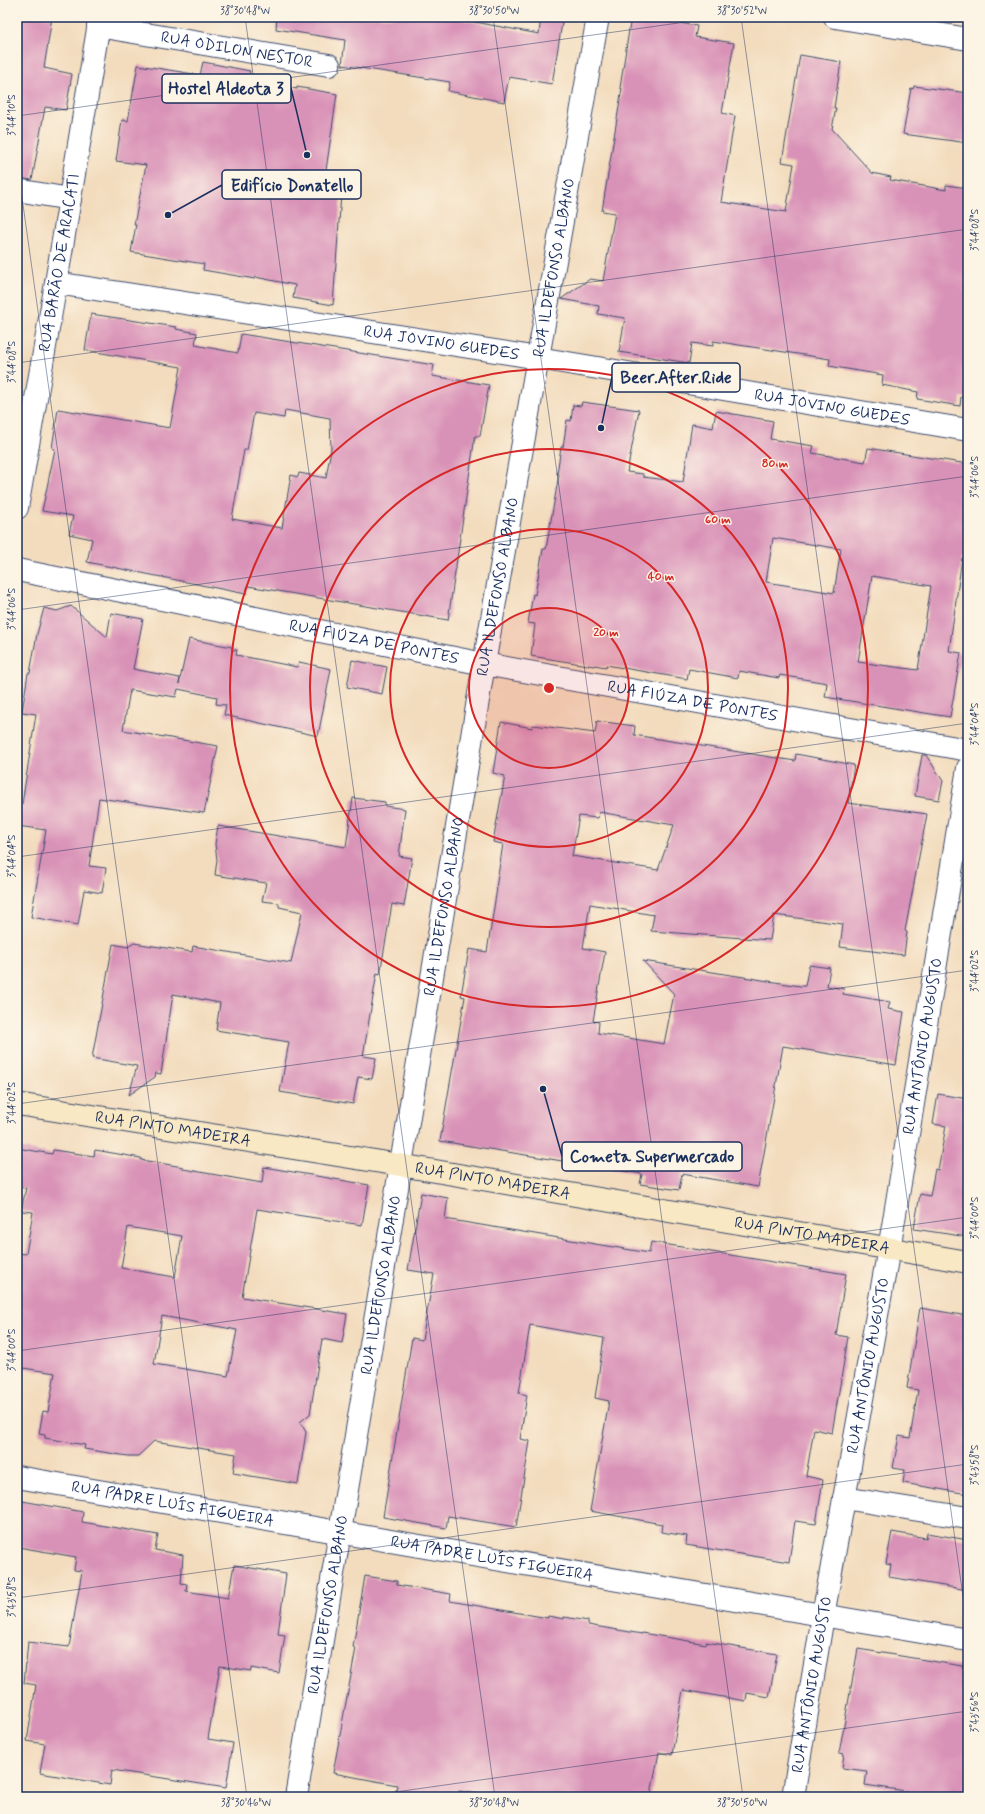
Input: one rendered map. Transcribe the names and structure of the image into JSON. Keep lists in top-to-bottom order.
{
  "streets": {
    "main road": ["RUA PINTO MADEIRA"],
    "street": [
      "RUA ODILON NESTOR",
      "RUA BARÃO DE ARACATI",
      "RUA ILDEFONSO ALBANO",
      "RUA JOVINO GUEDES",
      "RUA FIÚZA DE PONTES",
      "RUA ANTÔNIO AUGUSTO",
      "RUA PADRE LUÍS FIGUEIRA"
    ]
  },
  "crossings": [
    ["RUA ODILON NESTOR", "RUA BARÃO DE ARACATI"],
    ["RUA BARÃO DE ARACATI", "RUA JOVINO GUEDES"],
    ["RUA ILDEFONSO ALBANO", "RUA JOVINO GUEDES"],
    ["RUA ILDEFONSO ALBANO", "RUA FIÚZA DE PONTES"],
    ["RUA ILDEFONSO ALBANO", "RUA PINTO MADEIRA"],
    ["RUA ILDEFONSO ALBANO", "RUA PADRE LUÍS FIGUEIRA"],
    ["RUA ANTÔNIO AUGUSTO", "RUA PINTO MADEIRA"],
    ["RUA ANTÔNIO AUGUSTO", "RUA PADRE LUÍS FIGUEIRA"]
  ],
  "places": [
    "Hostel Aldeota 3",
    "Edifício Donatello",
    "Beer.After.Ride",
    "Cometa Supermercado"
  ],
  "coordinates": [
    "38°30'48\"W",
    "38°30'50\"W",
    "38°30'52\"W",
    "3°44'10\"S",
    "3°44'08\"S",
    "3°44'06\"S",
    "3°44'04\"S",
    "3°44'02\"S",
    "3°44'00\"S",
    "3°43'58\"S",
    "3°43'56\"S",
    "38°30'46\"W"
  ],
  "rings": [
    "80 m",
    "60 m",
    "40 m",
    "20 m"
  ]
}
